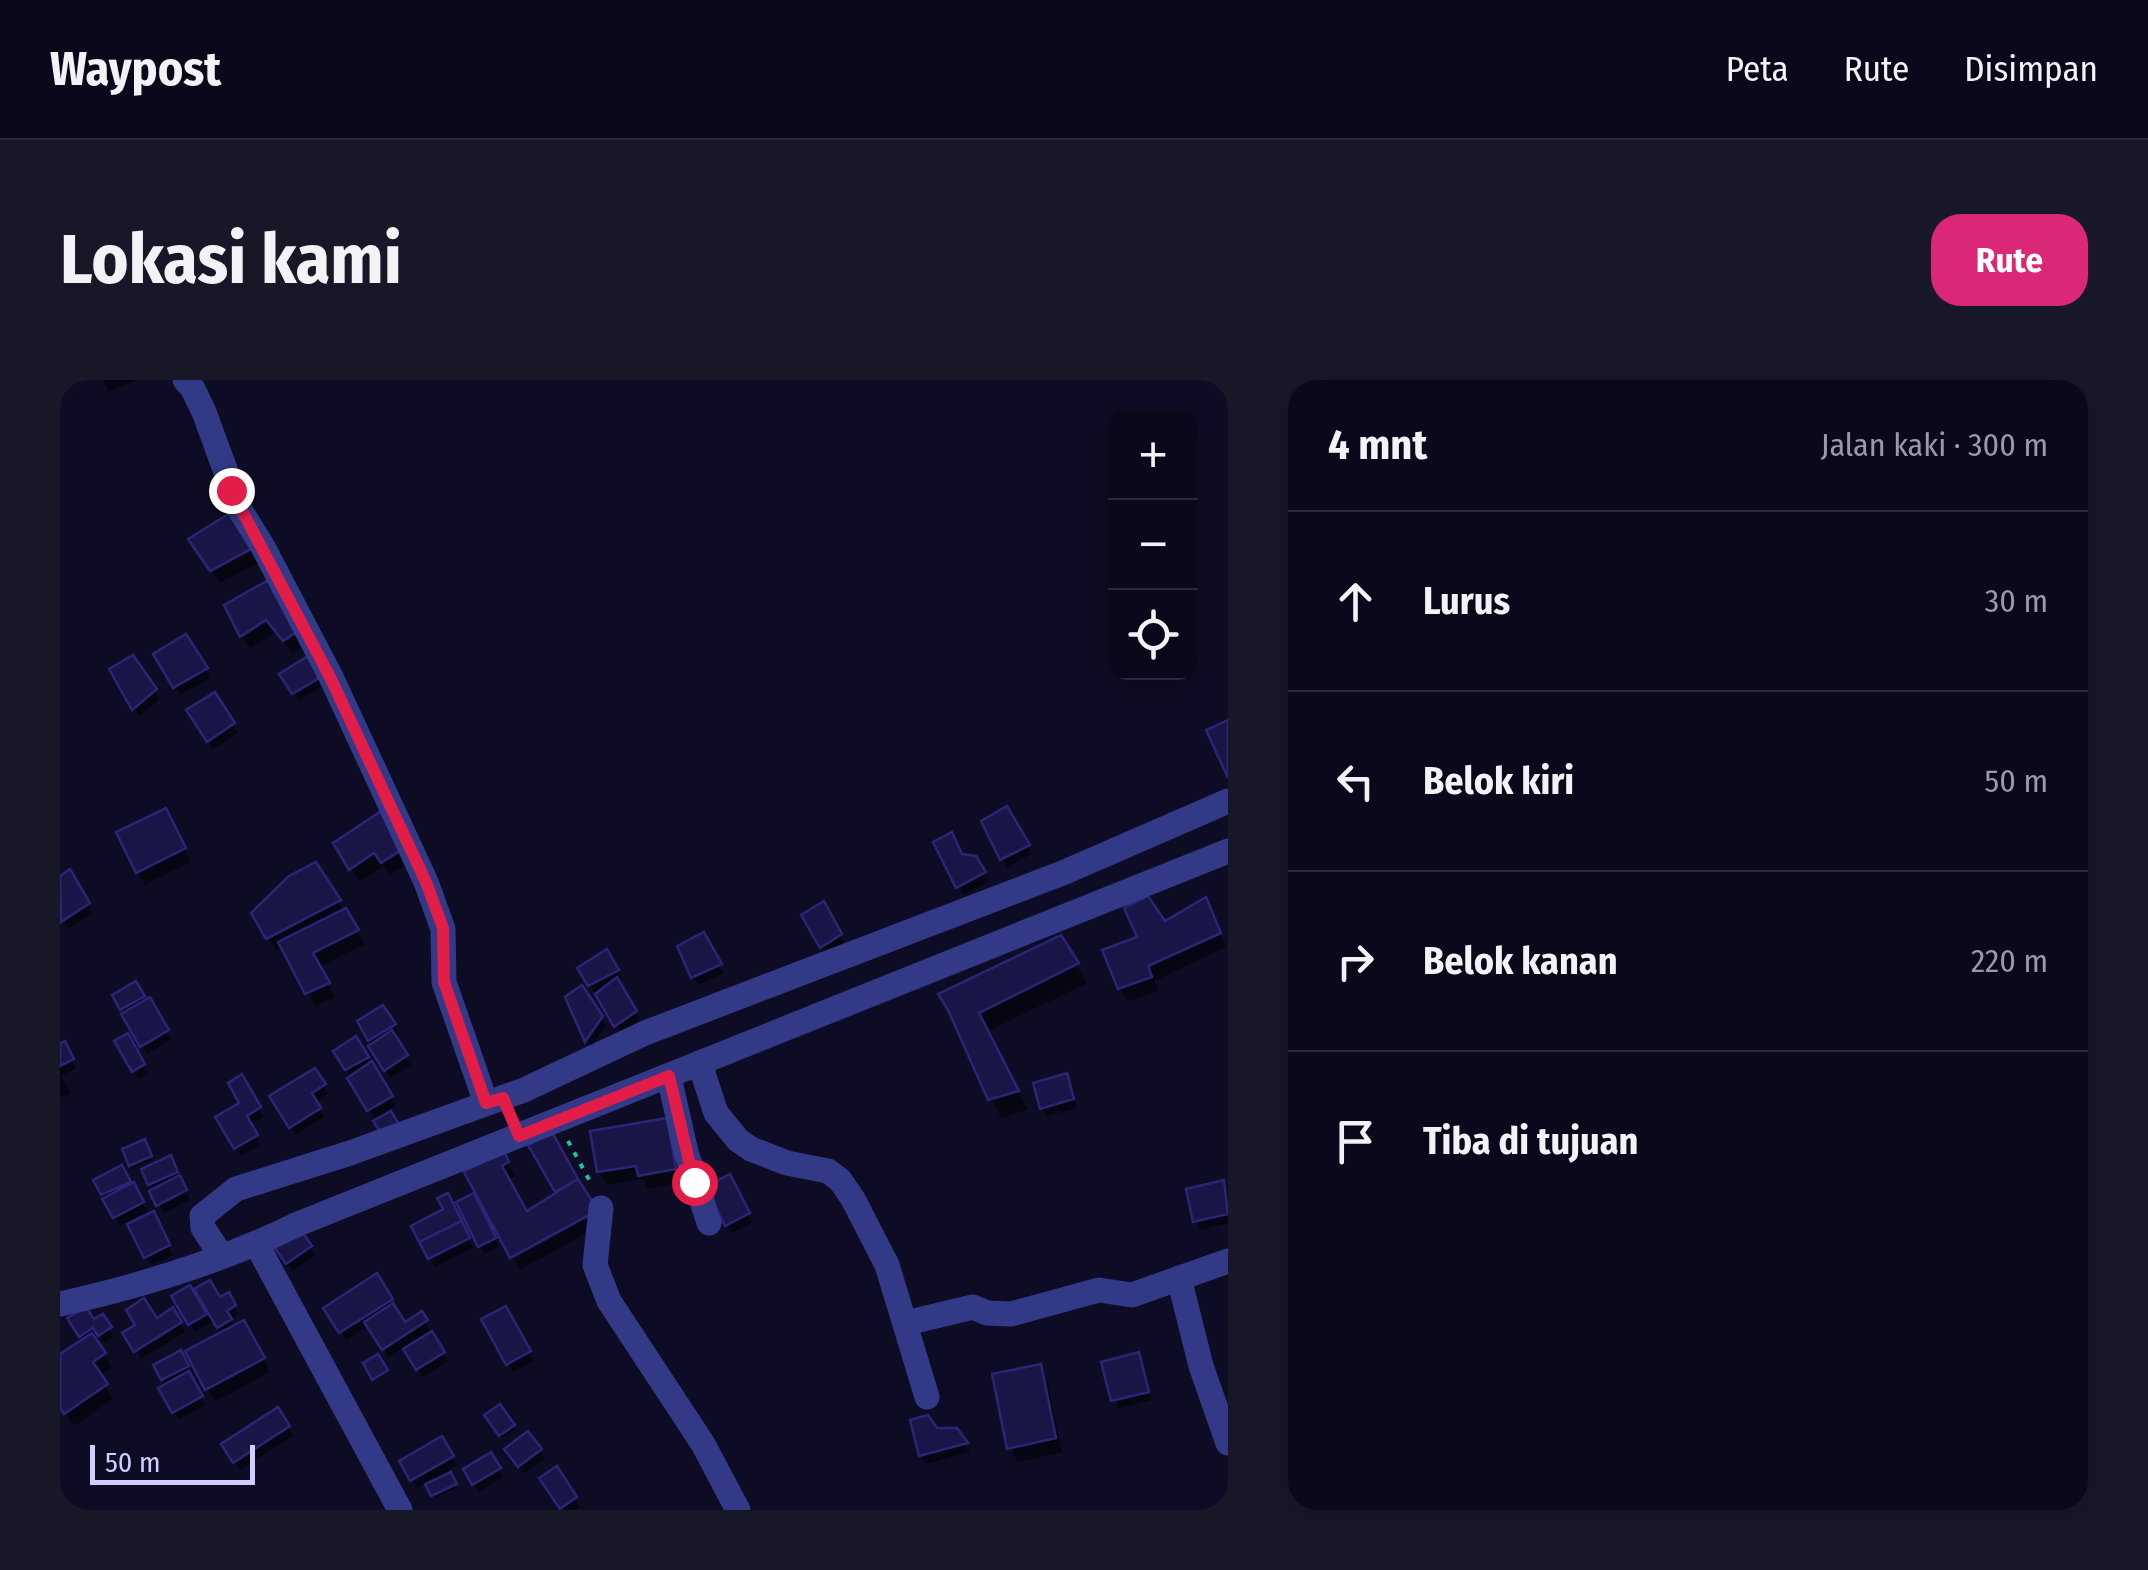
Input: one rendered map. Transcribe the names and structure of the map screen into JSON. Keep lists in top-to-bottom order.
{
  "scale_bar": "50 m",
  "page": {
    "header": "Waypost",
    "nav": ["Peta", "Rute", "Disimpan"],
    "buttons": "Rute",
    "title": "Lokasi kami",
    "heading": ["4 mnt", "Jalan kaki · 300 m"],
    "map_buttons": ["+", "−"],
    "list": [
      ["Lurus", "30 m"],
      ["Belok kiri", "50 m"],
      ["Belok kanan", "220 m"],
      "Tiba di tujuan"
    ],
    "scale": "50 m"
  }
}
